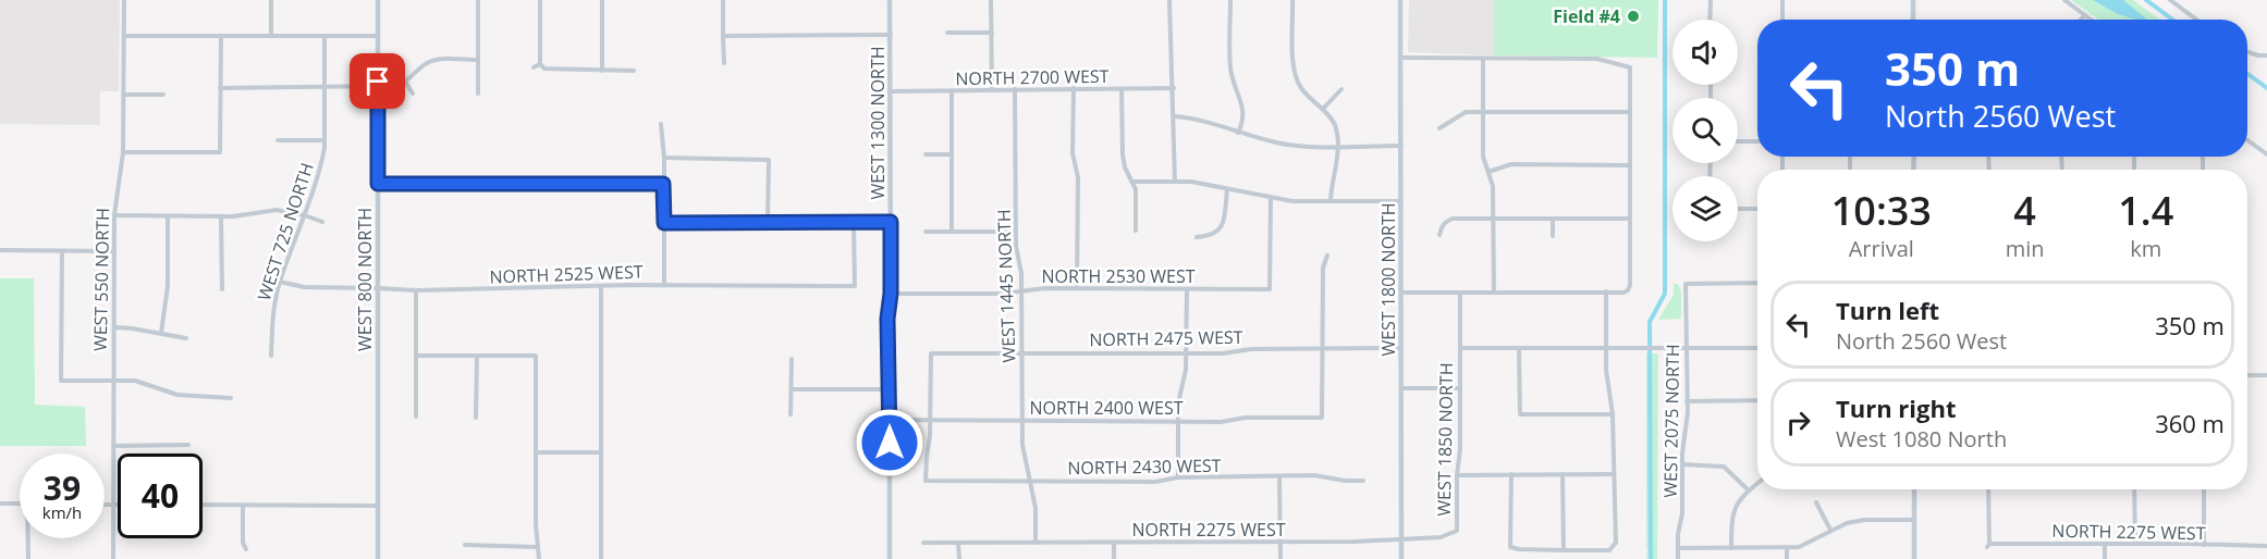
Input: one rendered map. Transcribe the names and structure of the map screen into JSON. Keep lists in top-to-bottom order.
{
  "streets": {
    "street": [
      "NORTH 2700 WEST",
      "WEST 1300 NORTH",
      "WEST 725 NORTH",
      "NORTH 2525 WEST",
      "NORTH 2530 WEST",
      "WEST 550 NORTH",
      "WEST 800 NORTH",
      "WEST 1800 NORTH",
      "WEST 1445 NORTH",
      "NORTH 2475 WEST",
      "NORTH 2400 WEST",
      "WEST 2075 NORTH",
      "WEST 1850 NORTH",
      "NORTH 2430 WEST",
      "NORTH 2275 WEST"
    ]
  },
  "crossings": [
    ["NORTH 2700 WEST", "WEST 1300 NORTH"],
    ["NORTH 2700 WEST", "WEST 1445 NORTH"],
    ["WEST 1300 NORTH", "NORTH 2530 WEST"],
    ["WEST 1300 NORTH", "NORTH 2400 WEST"],
    ["WEST 725 NORTH", "NORTH 2525 WEST"],
    ["NORTH 2525 WEST", "WEST 800 NORTH"],
    ["NORTH 2530 WEST", "WEST 1445 NORTH"],
    ["WEST 1800 NORTH", "NORTH 2475 WEST"],
    ["WEST 1800 NORTH", "WEST 1850 NORTH"],
    ["WEST 1800 NORTH", "NORTH 2275 WEST"],
    ["WEST 1445 NORTH", "NORTH 2475 WEST"],
    ["WEST 1445 NORTH", "NORTH 2400 WEST"],
    ["WEST 1445 NORTH", "NORTH 2430 WEST"],
    ["WEST 1445 NORTH", "NORTH 2275 WEST"],
    ["NORTH 2475 WEST", "NORTH 2400 WEST"],
    ["NORTH 2475 WEST", "NORTH 2430 WEST"],
    ["NORTH 2400 WEST", "NORTH 2430 WEST"],
    ["WEST 1850 NORTH", "NORTH 2275 WEST"]
  ],
  "places": ["Field #4"],
  "page": {
    "turn": ["350 m", "North 2560 West"],
    "eta": [
      "10:33",
      "Arrival",
      "4",
      "min",
      "1.4",
      "km"
    ],
    "list": [
      {
        "name": "Turn left",
        "note": "North 2560 West",
        "value": "350 m"
      },
      {
        "name": "Turn right",
        "note": "West 1080 North",
        "value": "360 m"
      }
    ],
    "speed": "39 km/h",
    "limit": "40"
  }
}
